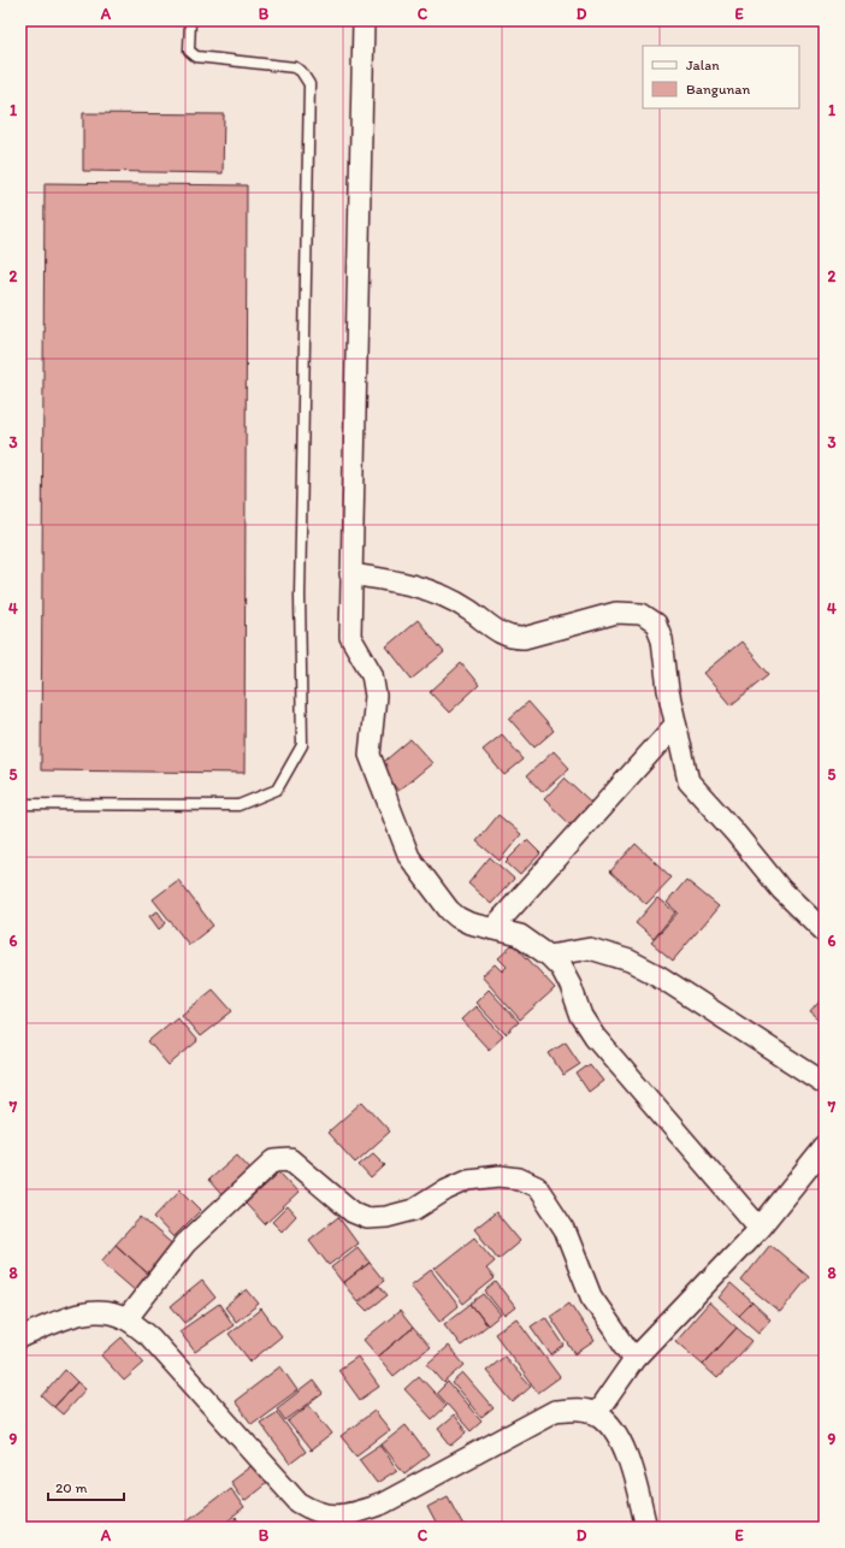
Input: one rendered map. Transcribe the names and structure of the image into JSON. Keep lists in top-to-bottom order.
{
  "legend": ["Jalan", "Bangunan"],
  "scale_bar": "20 m",
  "grid": {
    "columns": [
      "A",
      "B",
      "C",
      "D",
      "E"
    ],
    "rows": [
      "1",
      "2",
      "3",
      "4",
      "5",
      "6",
      "7",
      "8",
      "9"
    ]
  }
}
